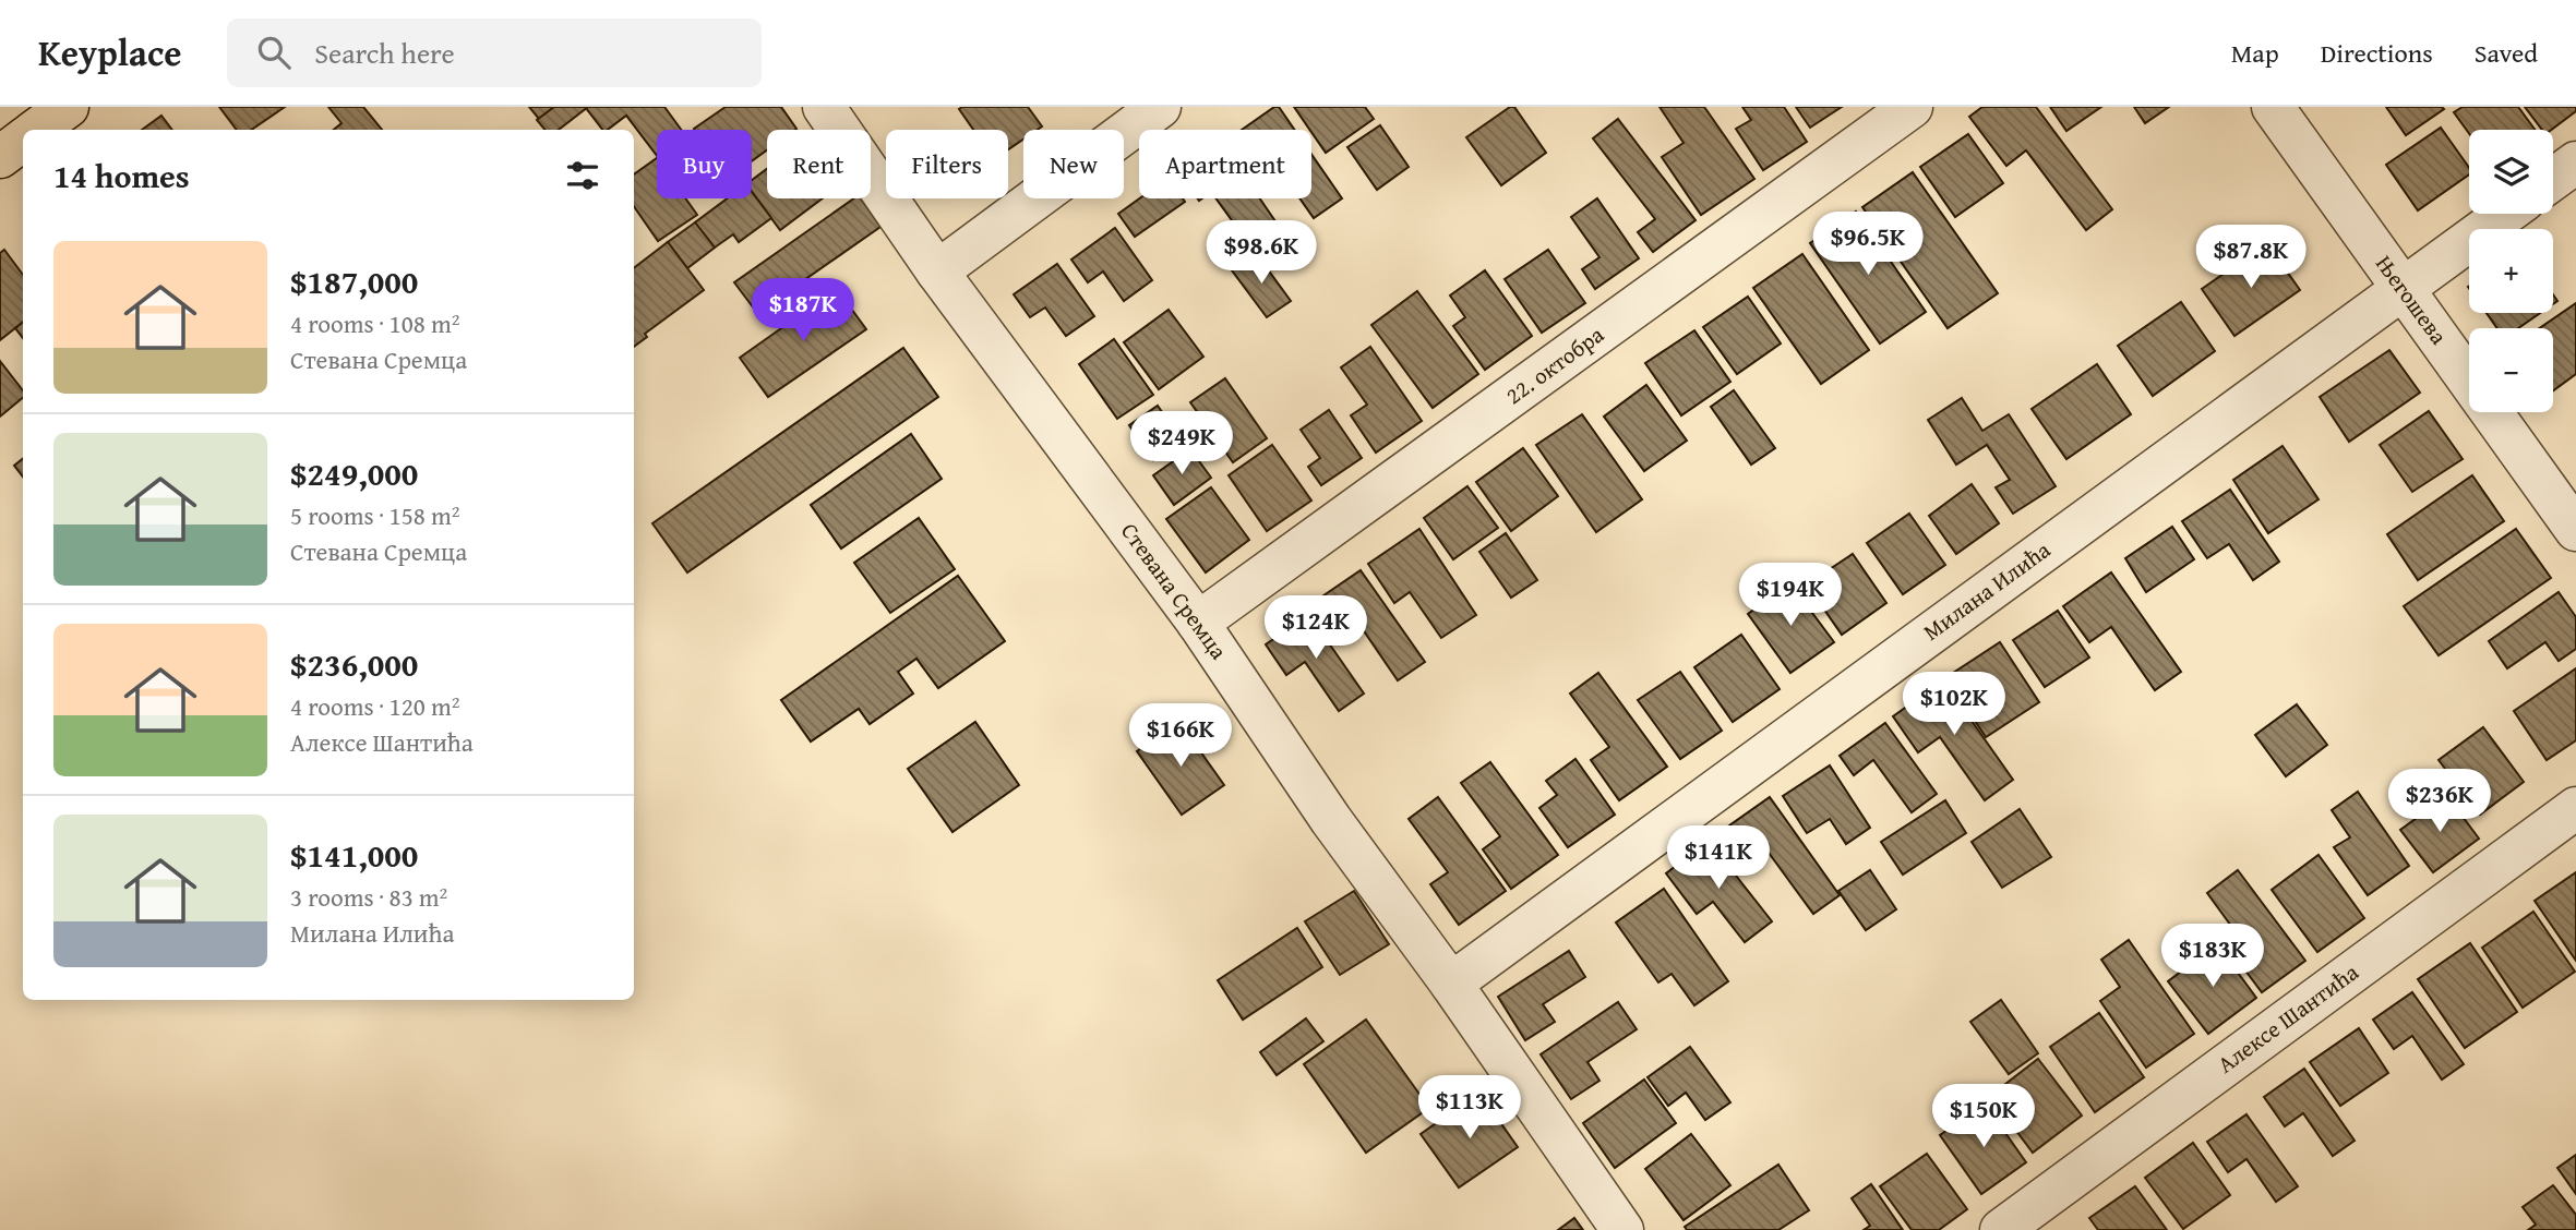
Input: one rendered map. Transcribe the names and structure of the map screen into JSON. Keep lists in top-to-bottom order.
{
  "streets": {
    "street": [
      "Његошева",
      "22. октобра",
      "Стевана Сремца",
      "Милана Илића",
      "Алексе Шантића"
    ]
  },
  "crossings": [
    ["Његошева", "Милана Илића"],
    ["22. октобра", "Стевана Сремца"],
    ["Стевана Сремца", "Милана Илића"]
  ],
  "page": {
    "header": "Keyplace",
    "search": "Search here",
    "nav": ["Map", "Directions", "Saved"],
    "map_buttons": ["+", "−"],
    "chip": [
      "Buy",
      "Rent",
      "Filters",
      "New",
      "Apartment"
    ],
    "heading": "14 homes",
    "price": [
      "$96.5K",
      "$98.6K",
      "$87.8K",
      "$187K",
      "$249K",
      "$194K",
      "$124K",
      "$102K",
      "$166K",
      "$236K",
      "$141K",
      "$183K",
      "$113K",
      "$150K"
    ],
    "list": [
      {
        "name": "$187,000",
        "note": "4 rooms · 108 m² · Стевана Сремца"
      },
      {
        "name": "$249,000",
        "note": "5 rooms · 158 m² · Стевана Сремца"
      },
      {
        "name": "$236,000",
        "note": "4 rooms · 120 m² · Алексе Шантића"
      },
      {
        "name": "$141,000",
        "note": "3 rooms · 83 m² · Милана Илића"
      }
    ]
  }
}
